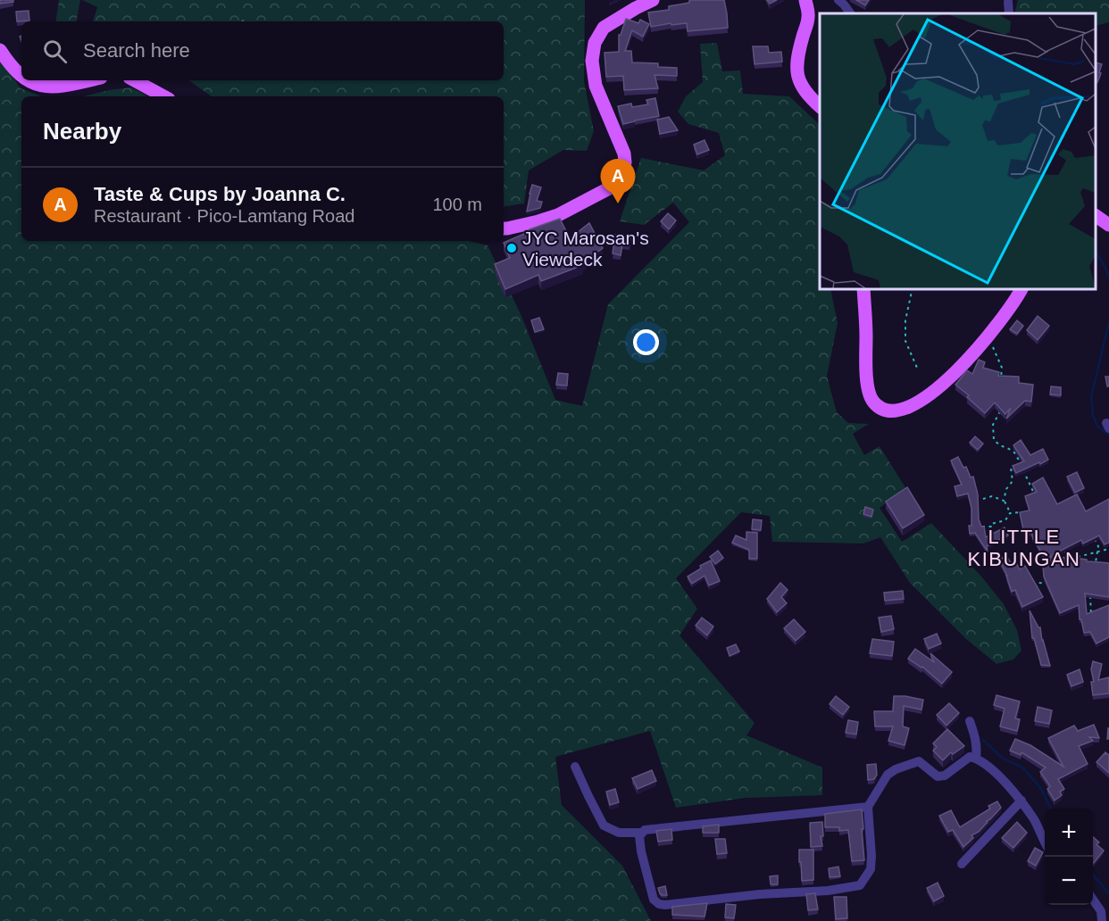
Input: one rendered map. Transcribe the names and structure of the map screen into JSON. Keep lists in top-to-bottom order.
{
  "districts": ["LITTLE KIBUNGAN"],
  "places": ["JYC Marosan's Viewdeck"],
  "page": {
    "search": "Search here",
    "heading": "Nearby",
    "pins": "A",
    "list": [
      {
        "mark": "A",
        "name": "Taste & Cups by Joanna C.",
        "note": "Restaurant · Pico-Lamtang Road",
        "value": "100 m"
      }
    ],
    "map_buttons": ["+", "−"]
  }
}
